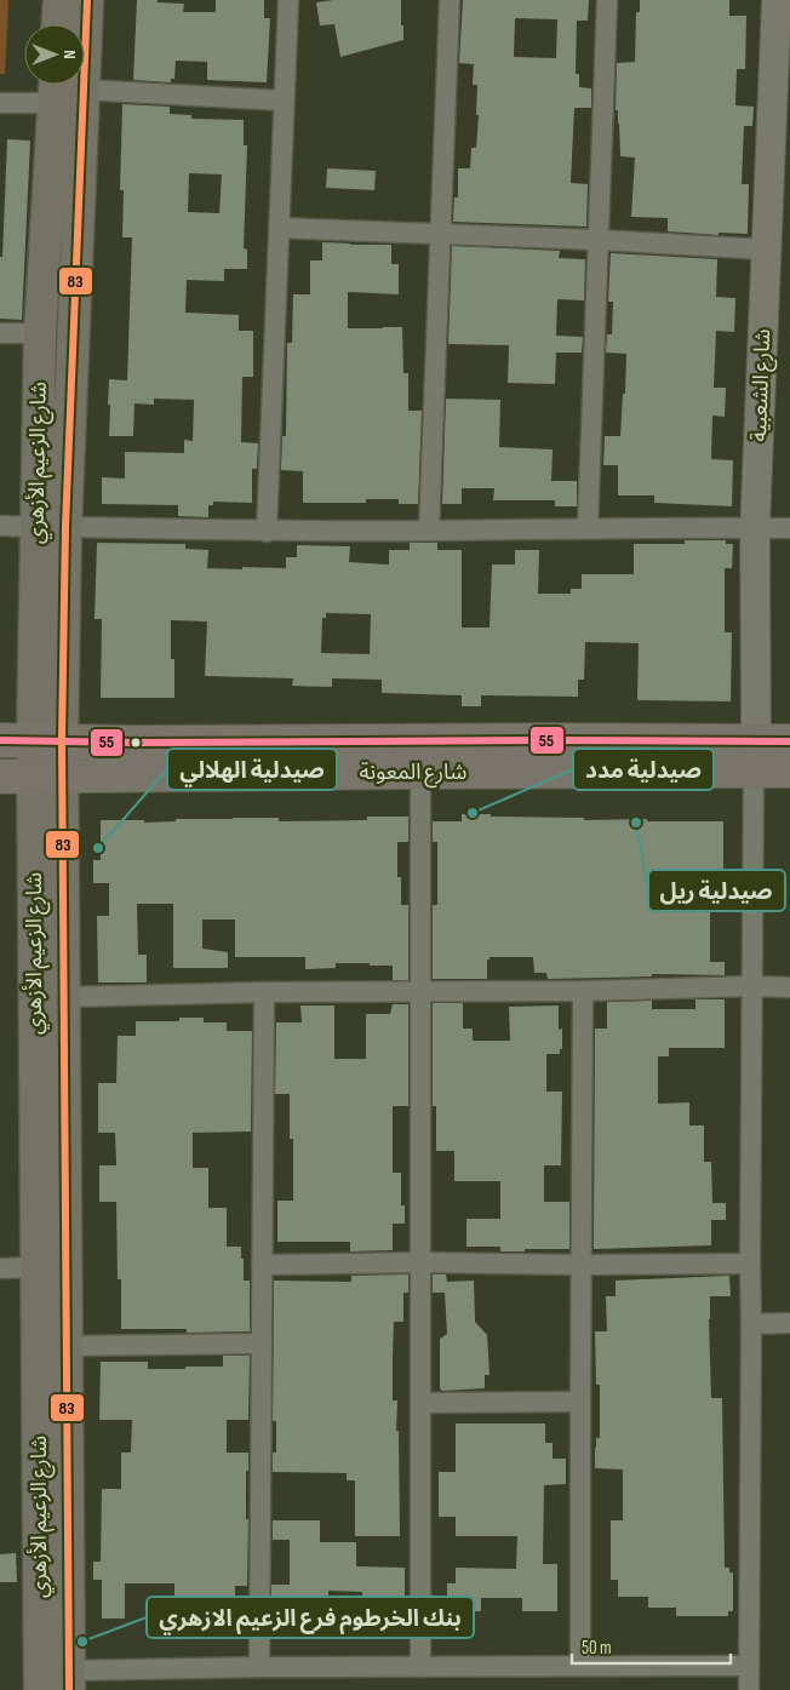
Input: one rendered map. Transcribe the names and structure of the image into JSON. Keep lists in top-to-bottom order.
{
  "streets": {
    "highway": ["شارع المعونة"],
    "main road": ["شارع الزعيم الأزهري"],
    "street": ["شارع الشعبية"]
  },
  "crossings": [
    ["شارع الشعبية", "شارع المعونة"],
    ["شارع الزعيم الأزهري", "شارع المعونة"]
  ],
  "places": [
    "صيدلية مدد",
    "صيدلية ريل",
    "صيدلية الهلالي",
    "بنك الخرطوم فرع الزعيم الازهري"
  ],
  "lines": ["transit line 83", "transit line 55"],
  "scale_bar": "50 m",
  "north": "right"
}
